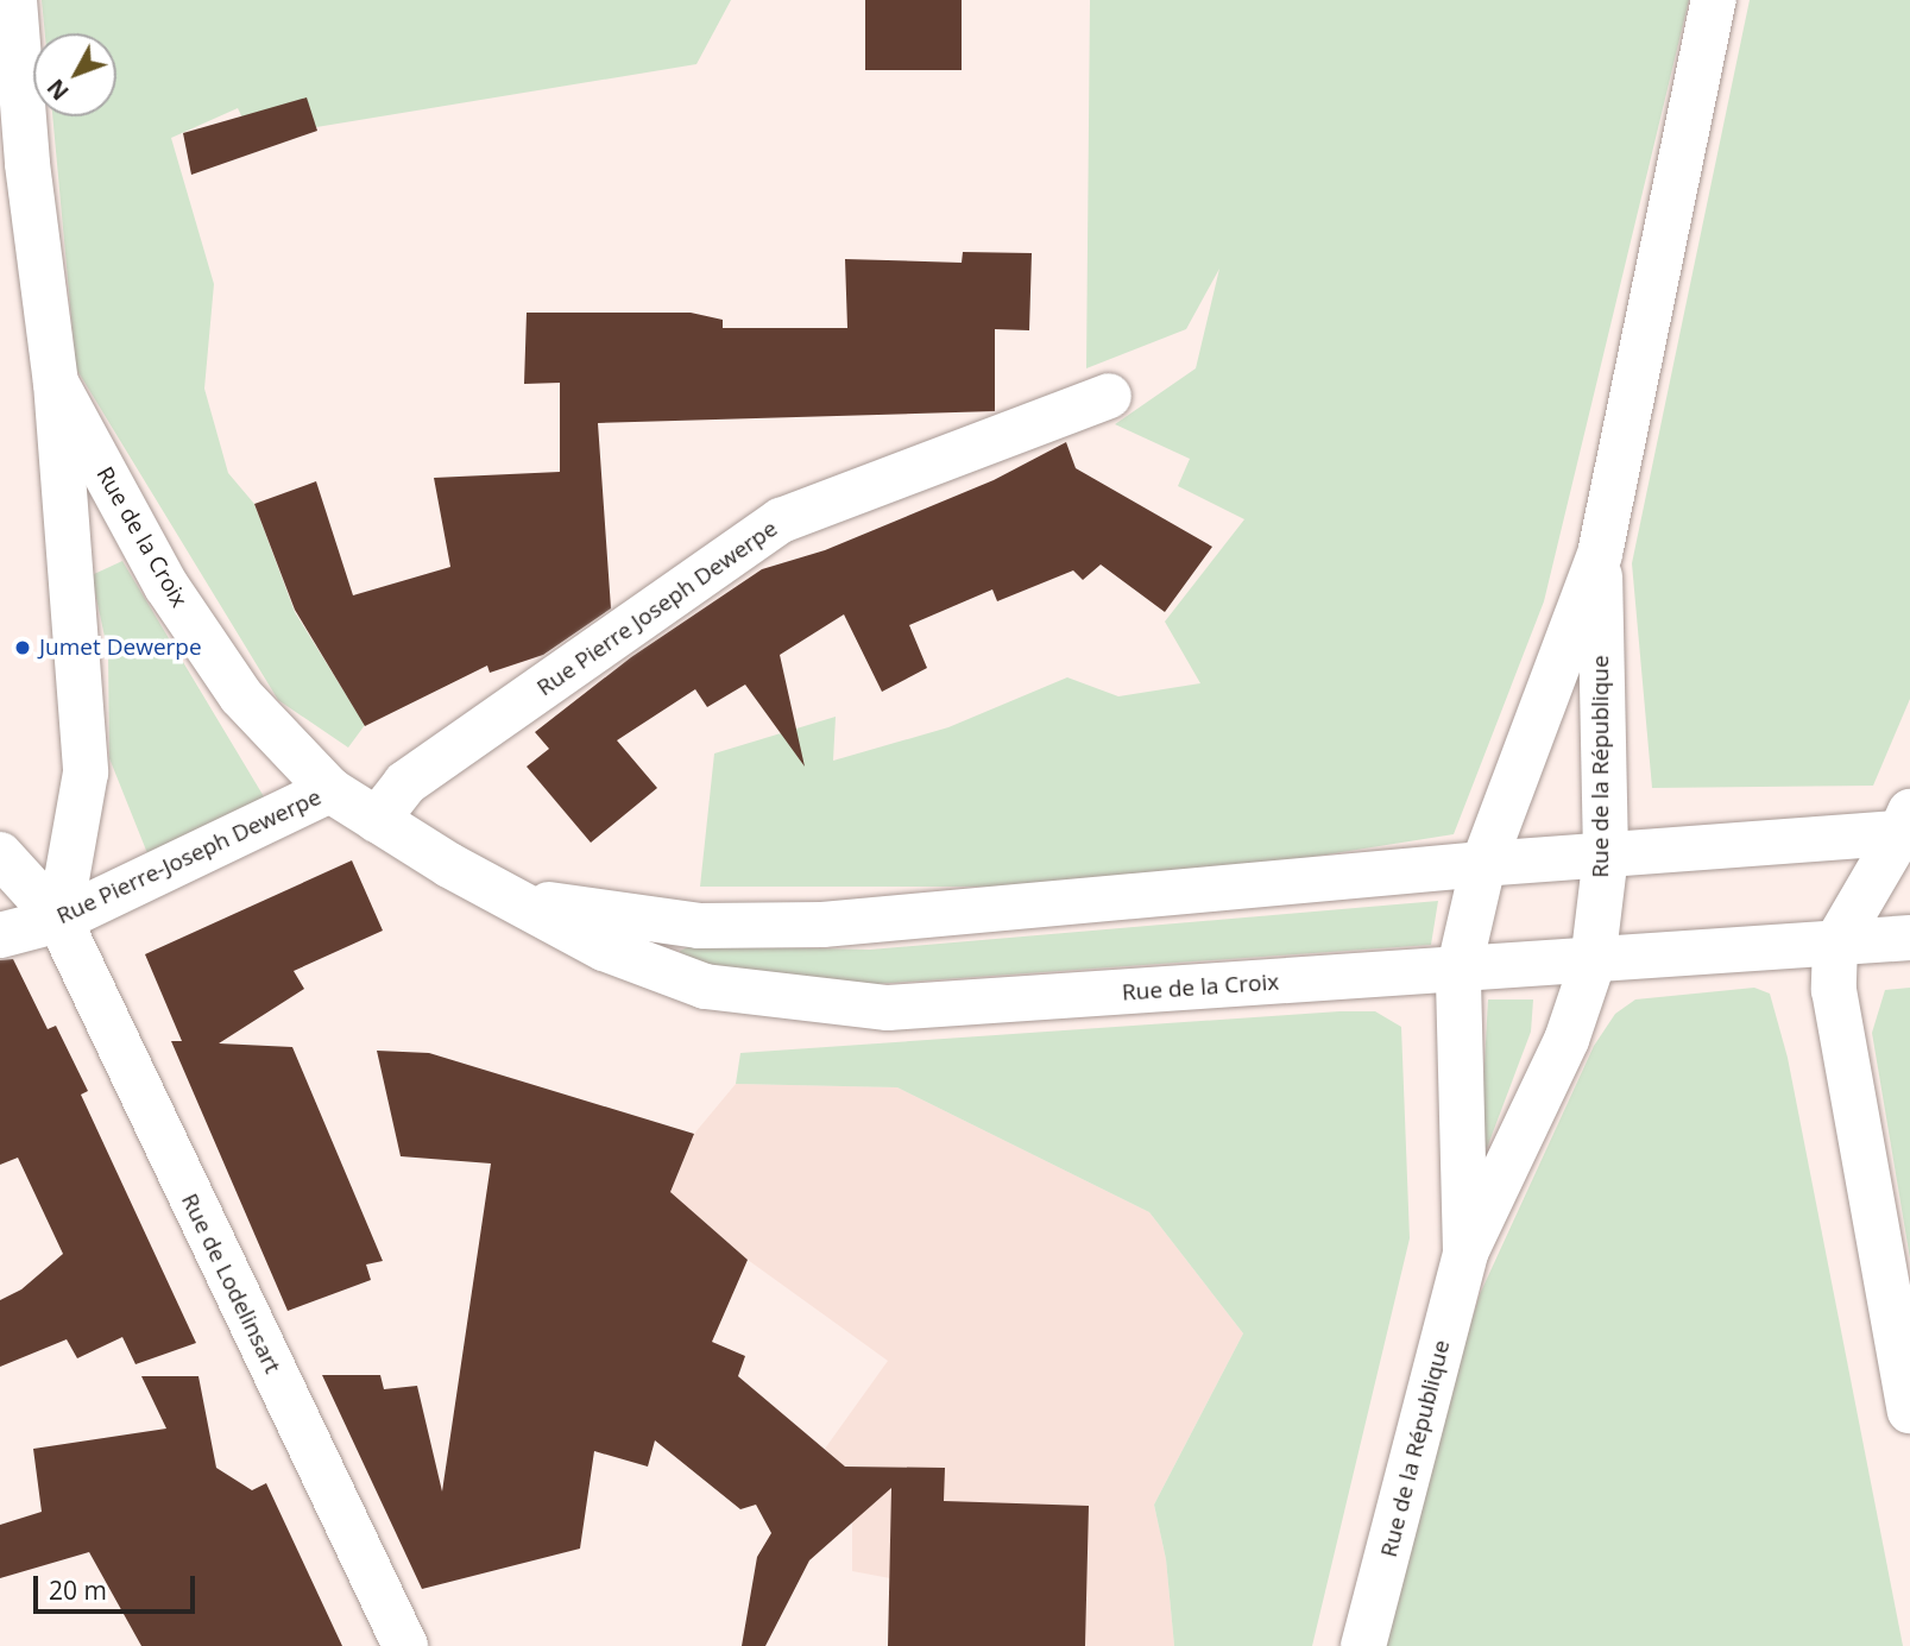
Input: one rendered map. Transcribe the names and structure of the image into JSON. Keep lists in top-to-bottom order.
{
  "streets": {
    "main road": [
      "Rue de la Croix",
      "Rue Pierre Joseph Dewerpe",
      "Rue de la République",
      "Rue Pierre-Joseph Dewerpe",
      "Rue de Lodelinsart"
    ]
  },
  "crossings": [
    ["Rue de la Croix", "Rue Pierre Joseph Dewerpe"],
    ["Rue de la Croix", "Rue de la République"],
    ["Rue de la Croix", "Rue Pierre-Joseph Dewerpe"],
    ["Rue de la Croix", "Rue de Lodelinsart"],
    ["Rue Pierre-Joseph Dewerpe", "Rue de Lodelinsart"]
  ],
  "places": ["Jumet Dewerpe"],
  "scale_bar": "20 m",
  "north": "bottom left"
}
